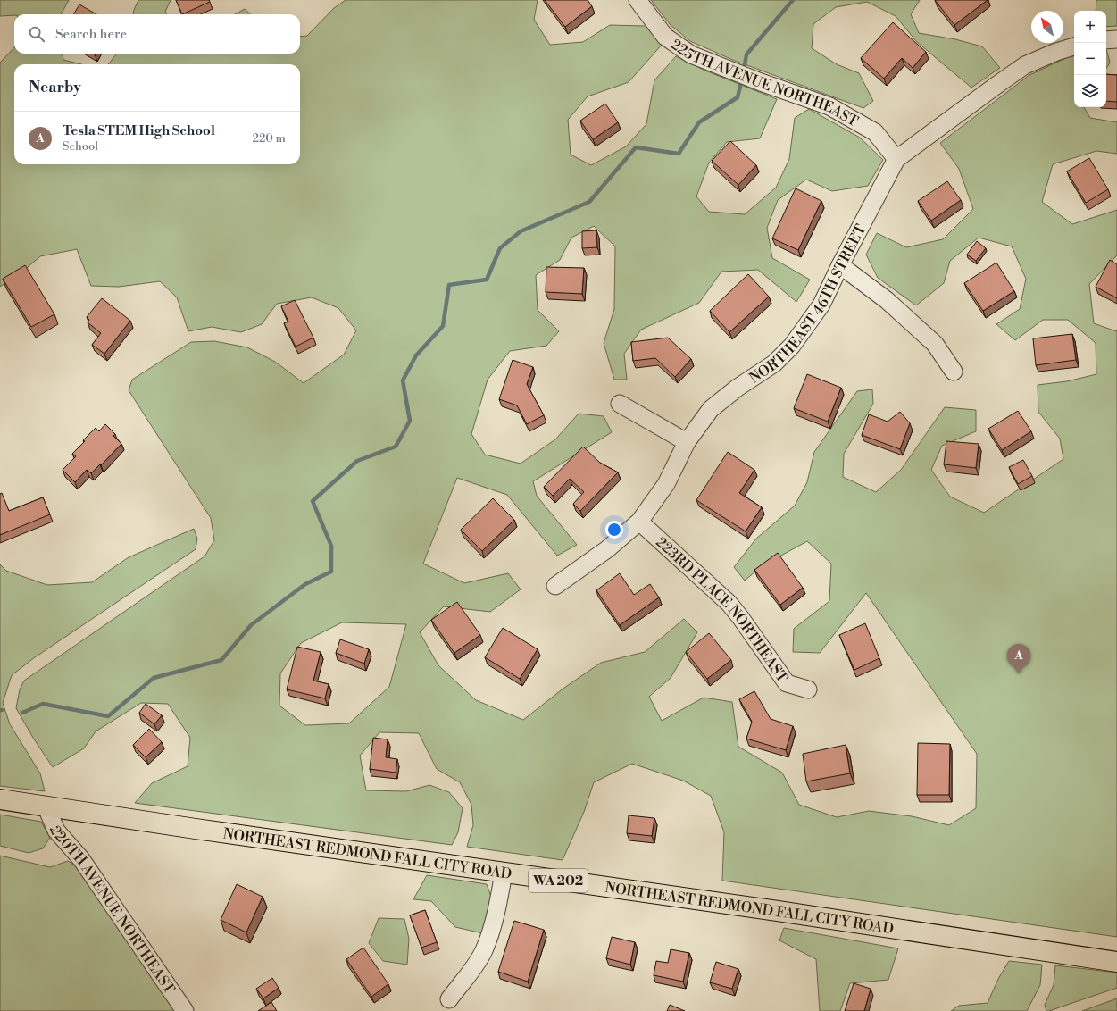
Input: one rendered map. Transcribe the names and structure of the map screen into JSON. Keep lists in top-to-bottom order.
{
  "streets": {
    "main road": ["NORTHEAST REDMOND FALL CITY ROAD", "WA 202"],
    "street": [
      "225TH AVENUE NORTHEAST",
      "NORTHEAST 46TH STREET",
      "223RD PLACE NORTHEAST",
      "220TH AVENUE NORTHEAST"
    ]
  },
  "crossings": [
    ["225TH AVENUE NORTHEAST", "NORTHEAST 46TH STREET"],
    ["NORTHEAST 46TH STREET", "223RD PLACE NORTHEAST"],
    ["NORTHEAST REDMOND FALL CITY ROAD", "220TH AVENUE NORTHEAST"]
  ],
  "north": "top left",
  "page": {
    "map_buttons": ["+", "−"],
    "search": "Search here",
    "heading": "Nearby",
    "list": [
      {
        "mark": "A",
        "name": "Tesla STEM High School",
        "note": "School",
        "value": "220 m"
      }
    ],
    "pins": "A"
  }
}
